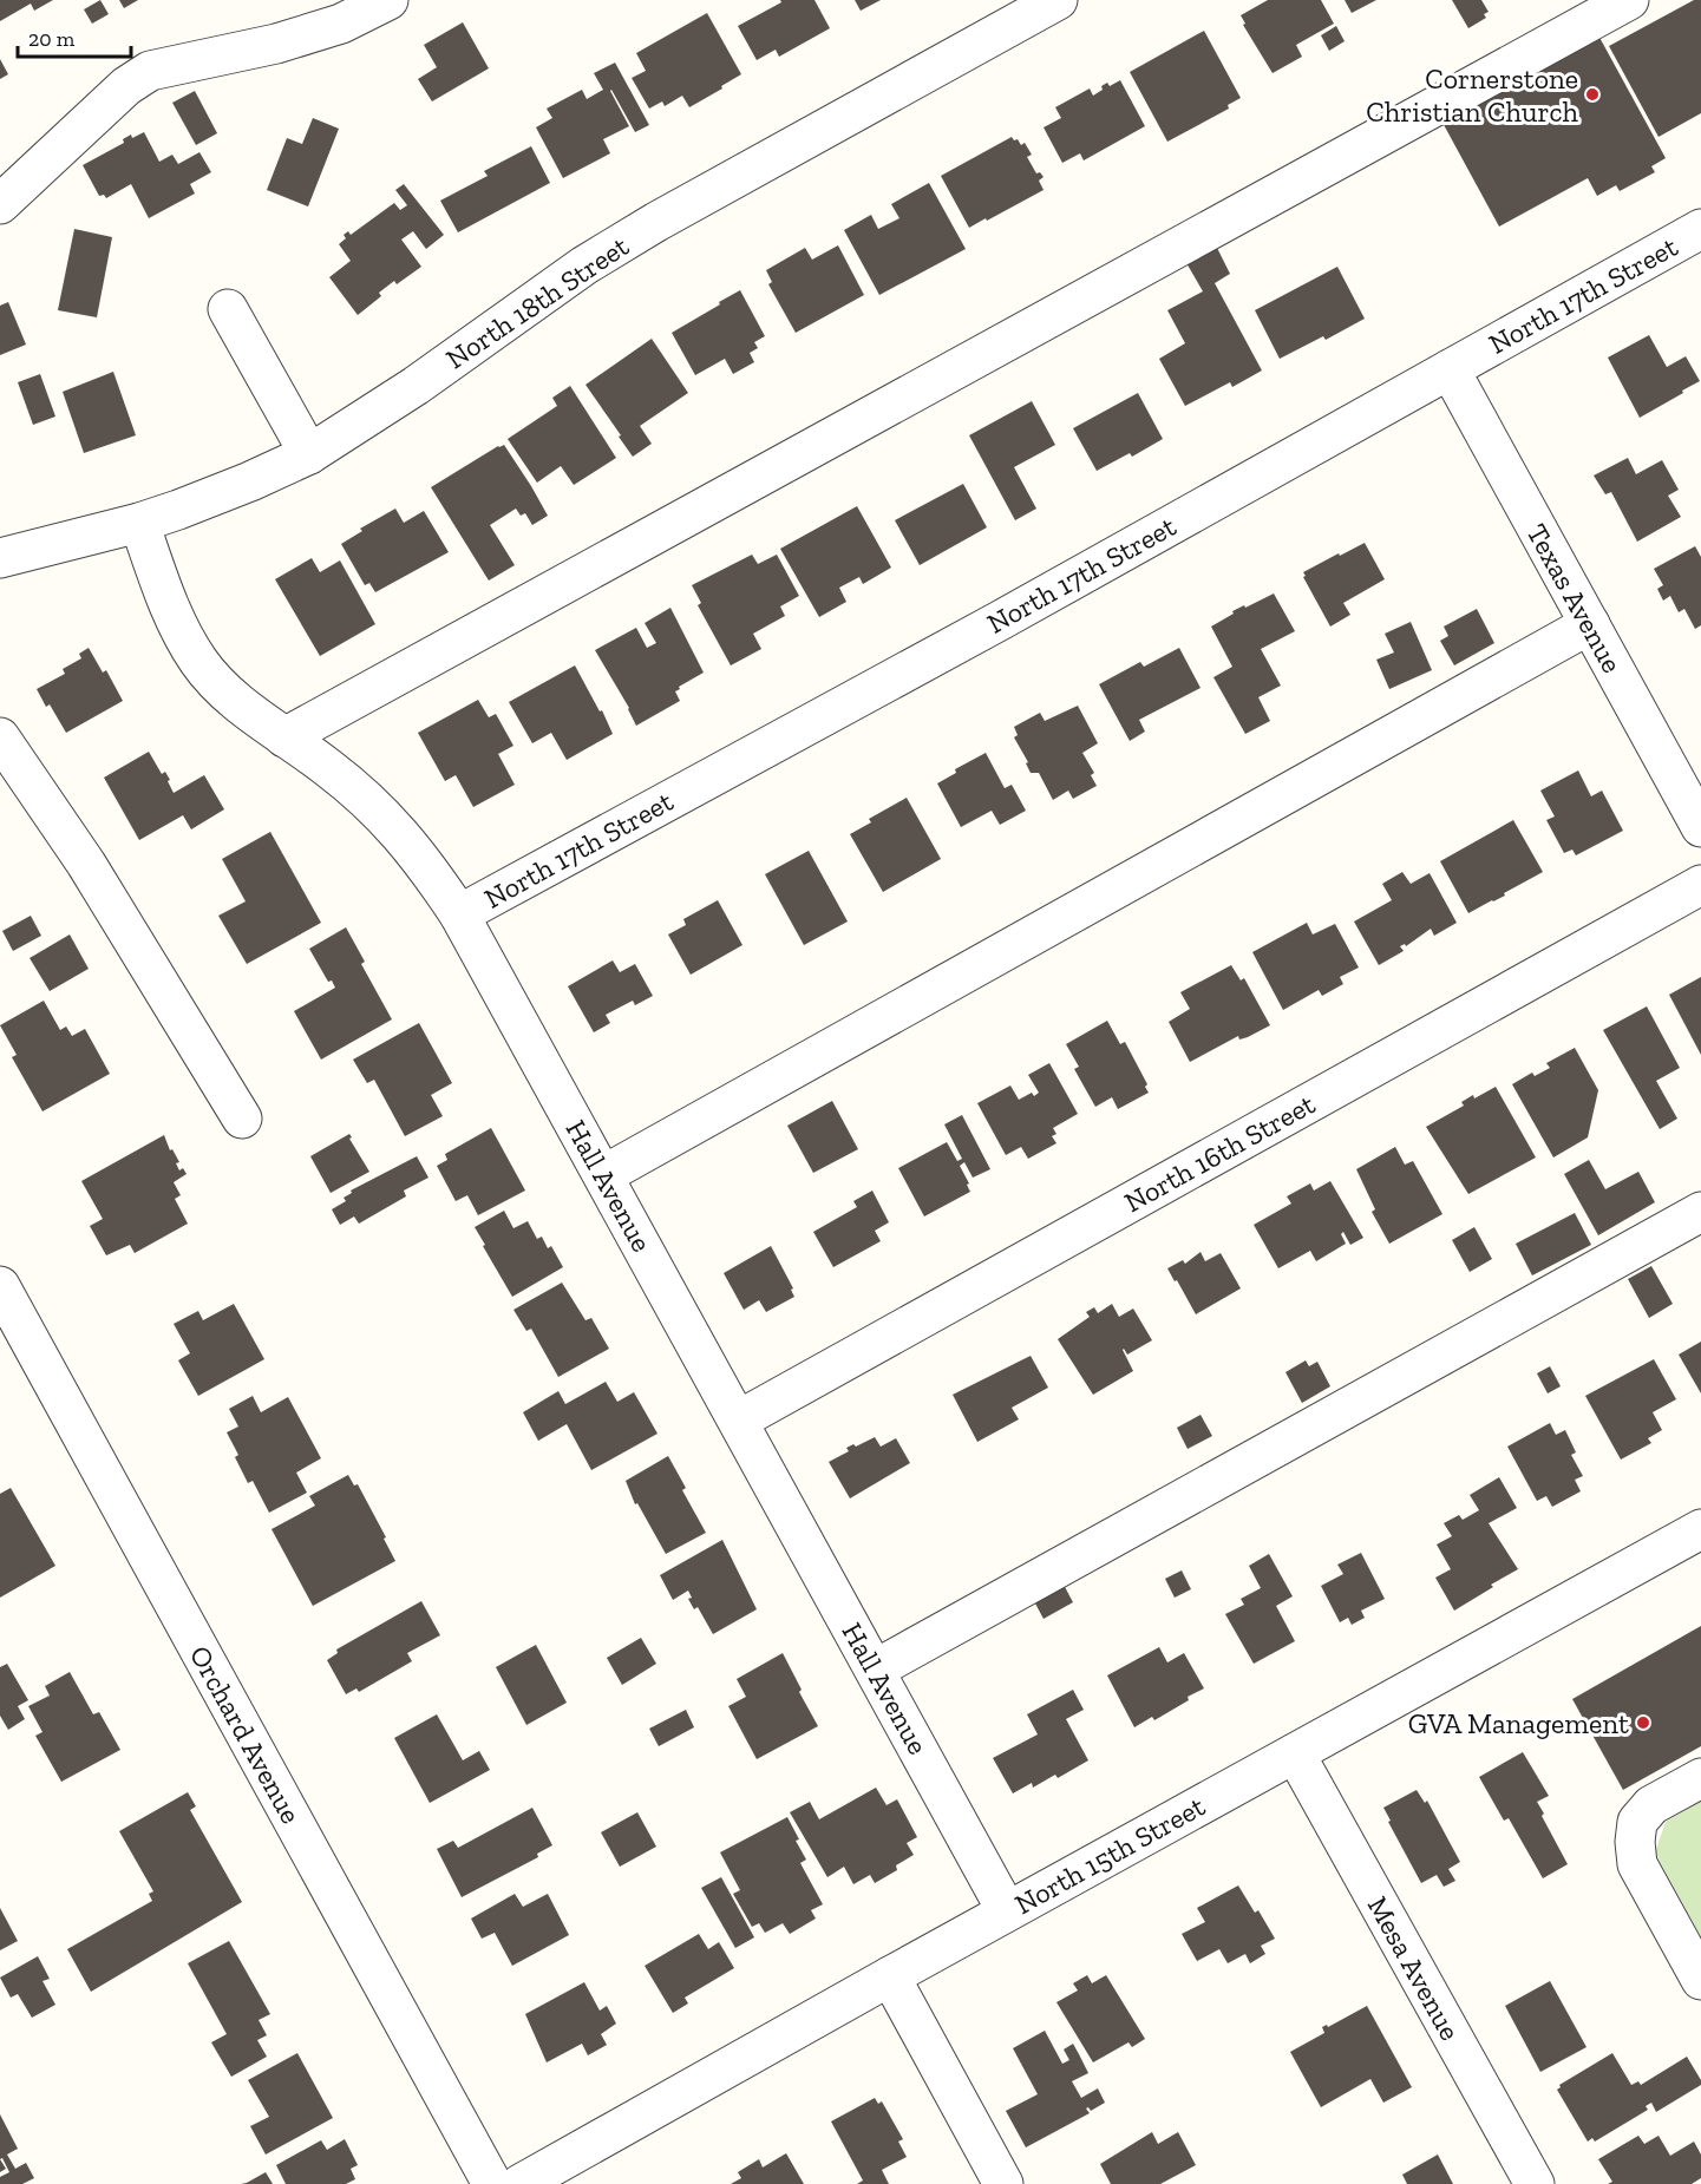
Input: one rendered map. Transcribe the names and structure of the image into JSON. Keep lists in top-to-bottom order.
{
  "streets": {
    "street": [
      "North 17th Street",
      "North 18th Street",
      "Texas Avenue",
      "North 16th Street",
      "Hall Avenue",
      "Orchard Avenue",
      "North 15th Street",
      "Mesa Avenue"
    ]
  },
  "crossings": [
    ["North 17th Street", "Texas Avenue"],
    ["North 17th Street", "Hall Avenue"],
    ["North 18th Street", "Hall Avenue"],
    ["North 16th Street", "Hall Avenue"],
    ["Hall Avenue", "North 15th Street"],
    ["North 15th Street", "Mesa Avenue"]
  ],
  "places": ["Cornerstone Christian Church", "GVA Management"],
  "scale_bar": "20 m"
}
